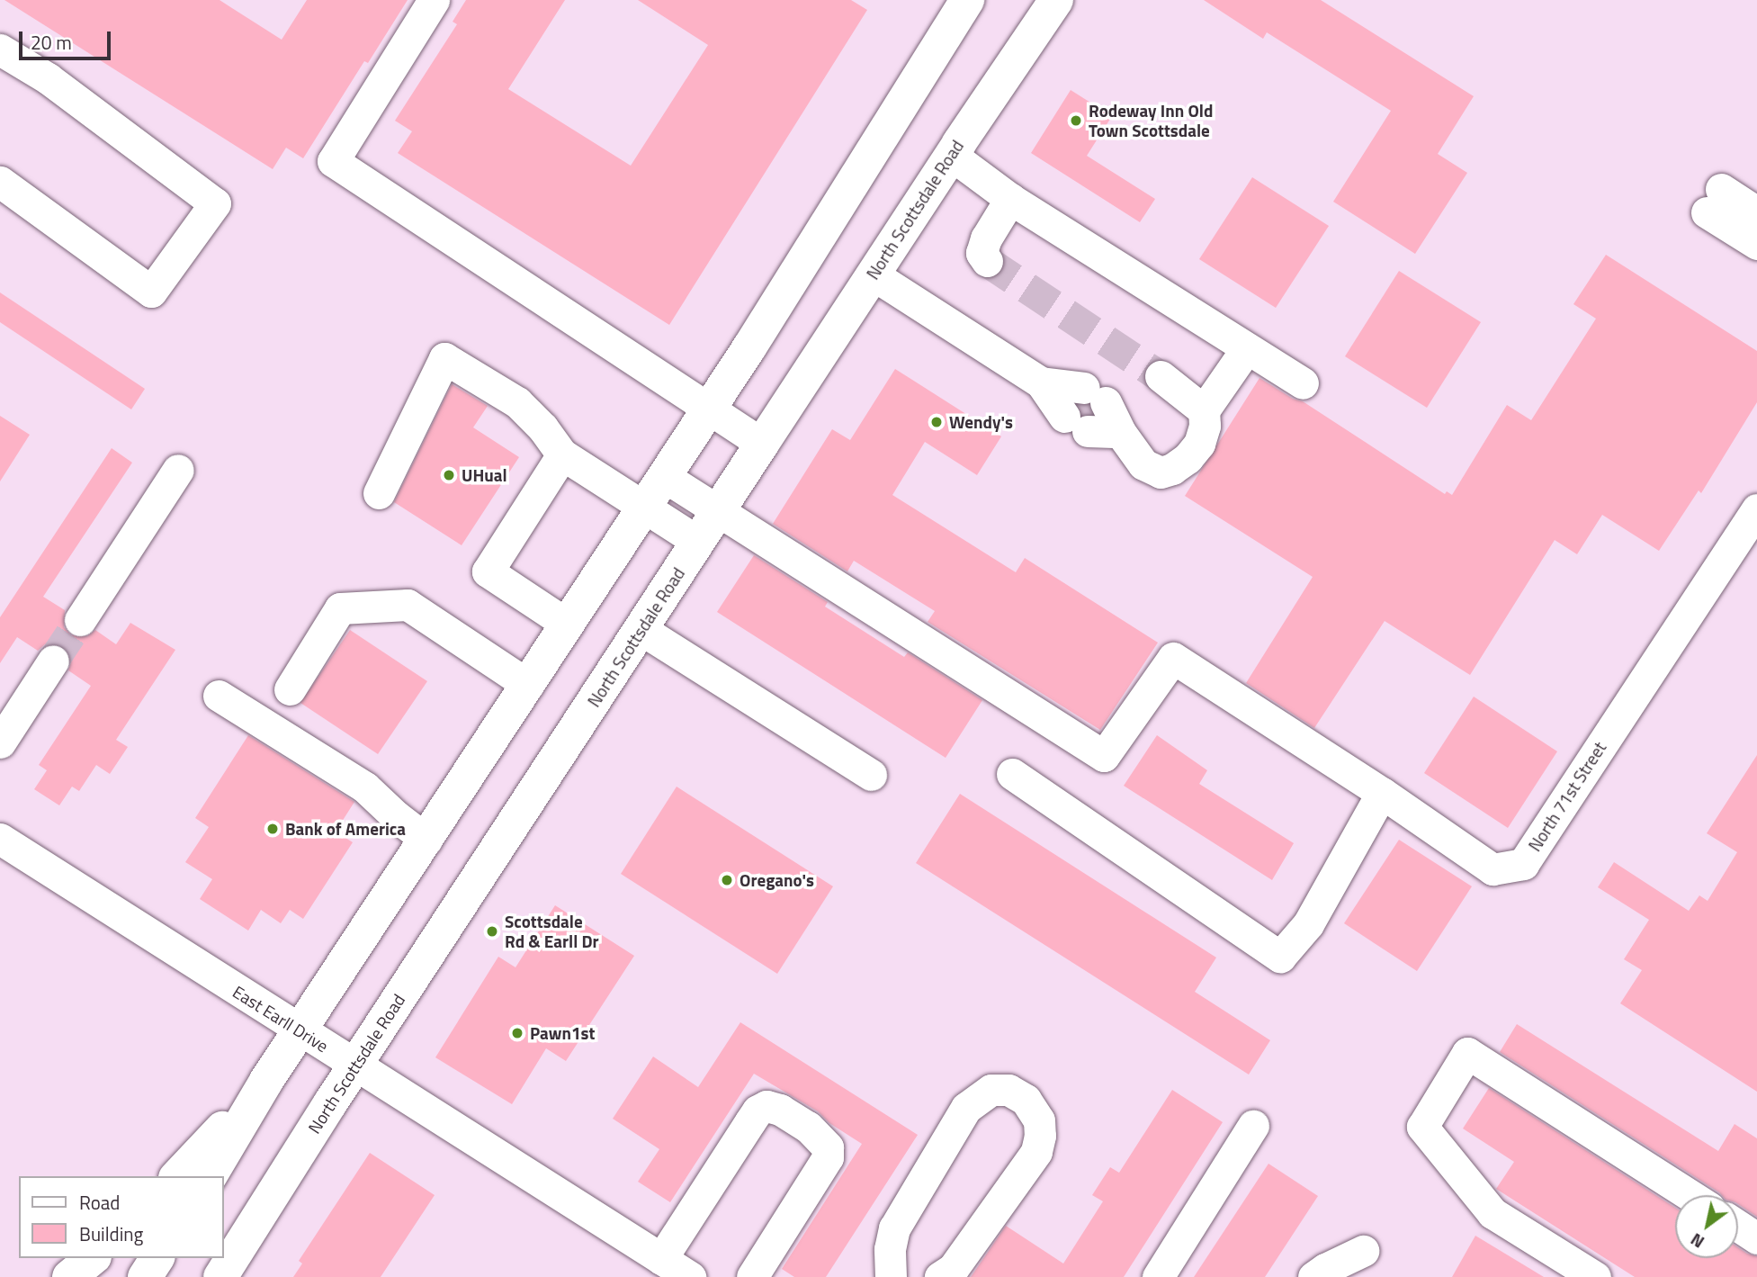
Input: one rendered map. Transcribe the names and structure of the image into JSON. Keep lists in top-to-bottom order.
{
  "streets": {
    "main road": ["North Scottsdale Road"],
    "street": ["North 71st Street", "East Earll Drive"]
  },
  "crossings": [
    ["North Scottsdale Road", "North 71st Street"],
    ["North Scottsdale Road", "East Earll Drive"]
  ],
  "places": [
    "Rodeway Inn Old Town Scottsdale",
    "Wendy's",
    "UHual",
    "Bank of America",
    "Oregano's",
    "Scottsdale Rd & Earll Dr",
    "Pawn1st"
  ],
  "legend": ["Road", "Building"],
  "scale_bar": "20 m",
  "north": "bottom left"
}
